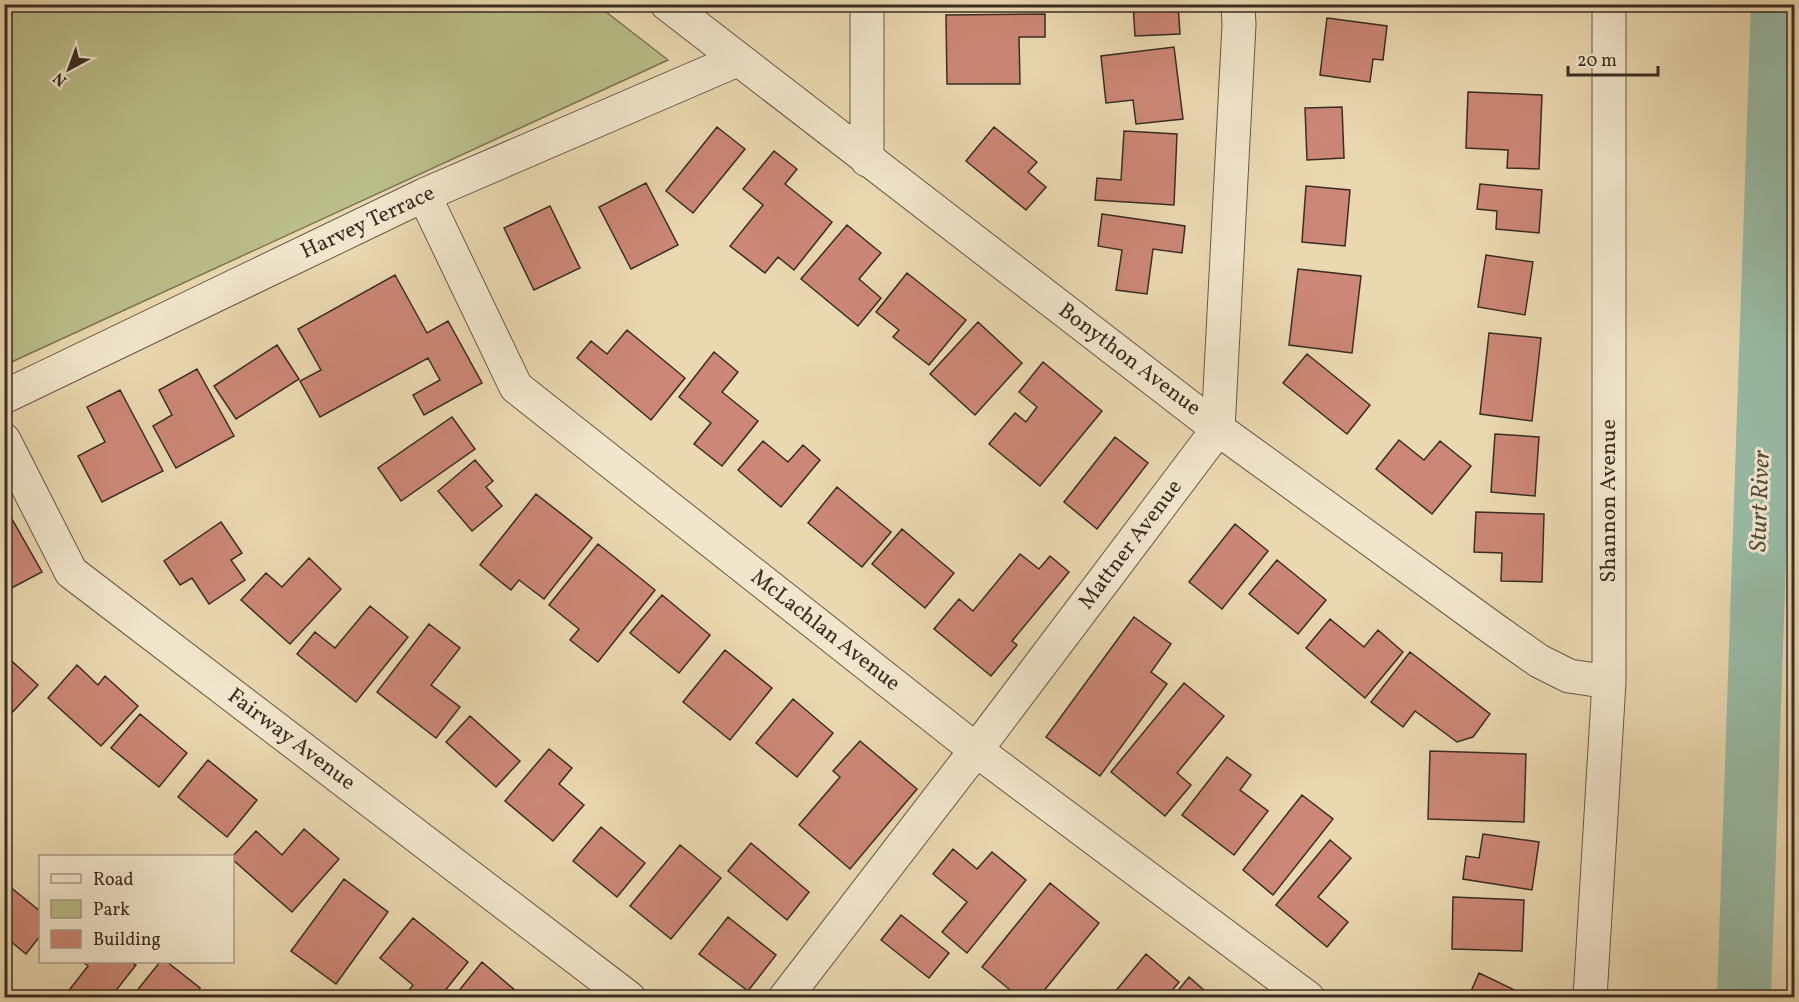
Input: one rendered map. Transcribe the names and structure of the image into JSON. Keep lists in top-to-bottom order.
{
  "streets": {
    "street": [
      "Harvey Terrace",
      "Bonython Avenue",
      "Shannon Avenue",
      "Mattner Avenue",
      "McLachlan Avenue",
      "Fairway Avenue"
    ]
  },
  "crossings": [
    ["Harvey Terrace", "Bonython Avenue"],
    ["Harvey Terrace", "McLachlan Avenue"],
    ["Bonython Avenue", "Shannon Avenue"],
    ["Bonython Avenue", "Mattner Avenue"],
    ["Mattner Avenue", "McLachlan Avenue"]
  ],
  "water": ["Sturt River"],
  "legend": ["Road", "Park", "Building"],
  "scale_bar": "20 m",
  "north": "bottom left"
}
